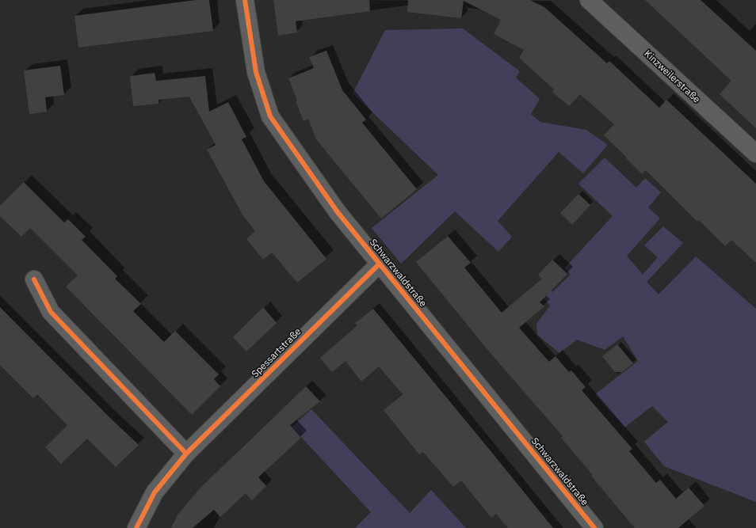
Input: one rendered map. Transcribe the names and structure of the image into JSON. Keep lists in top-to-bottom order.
{
  "streets": {
    "street": ["Kinzweilerstraße", "Schwarzwaldstraße", "Spessartstraße"]
  },
  "crossings": [
    ["Schwarzwaldstraße", "Spessartstraße"]
  ]
}
